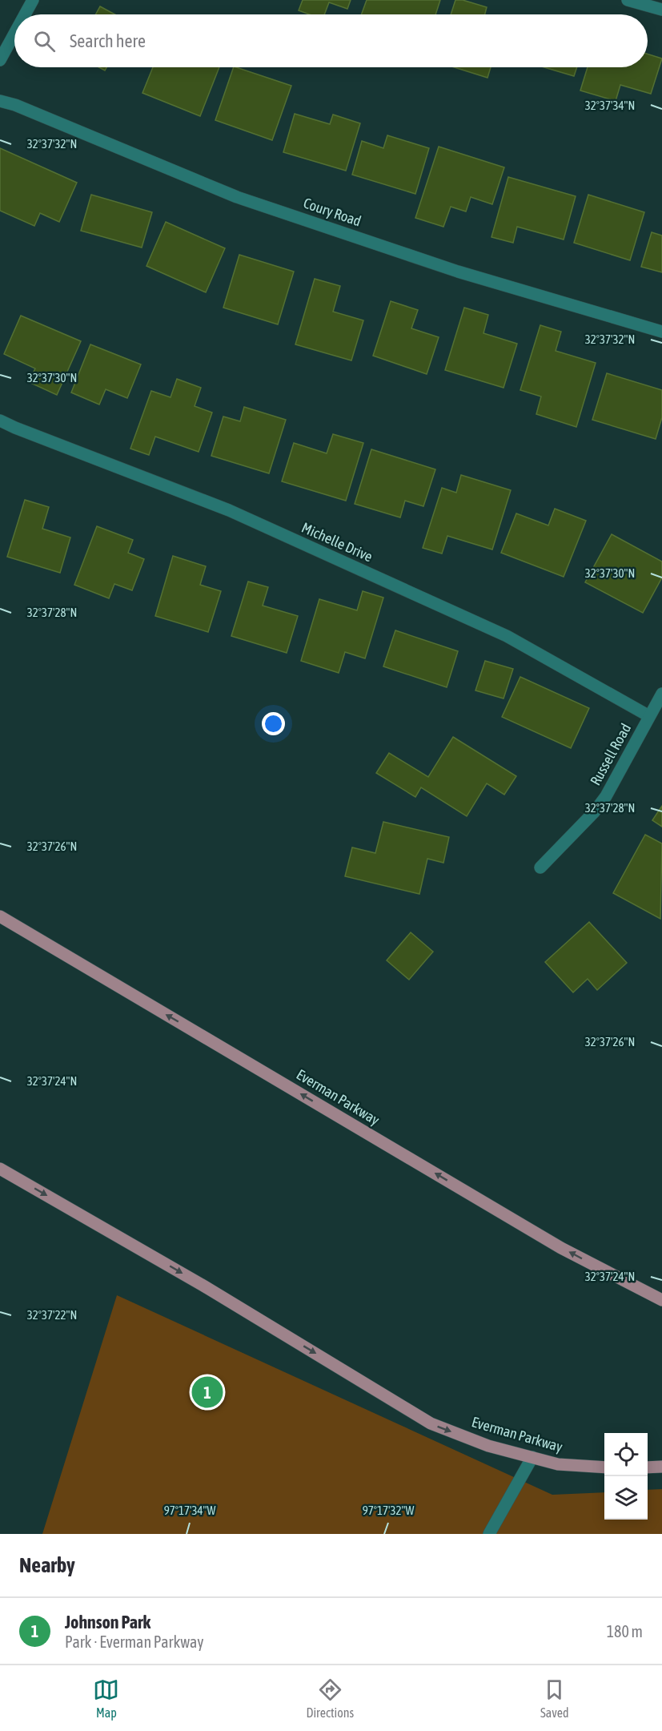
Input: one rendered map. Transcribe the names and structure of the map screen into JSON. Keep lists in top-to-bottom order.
{
  "streets": {
    "main road": ["Everman Parkway"],
    "street": ["Coury Road", "Michelle Drive", "Russell Road"]
  },
  "crossings": [
    ["Michelle Drive", "Russell Road"]
  ],
  "page": {
    "search": "Search here",
    "pins": "1",
    "heading": "Nearby",
    "list": [
      {
        "mark": "1",
        "name": "Johnson Park",
        "note": "Park · Everman Parkway",
        "value": "180 m"
      }
    ],
    "nav": ["Map", "Directions", "Saved"]
  },
  "coordinates": [
    "32°37'34\"N",
    "32°37'32\"N",
    "32°37'30\"N",
    "32°37'28\"N",
    "32°37'26\"N",
    "32°37'24\"N",
    "32°37'22\"N",
    "97°17'34\"W",
    "97°17'32\"W"
  ]
}
